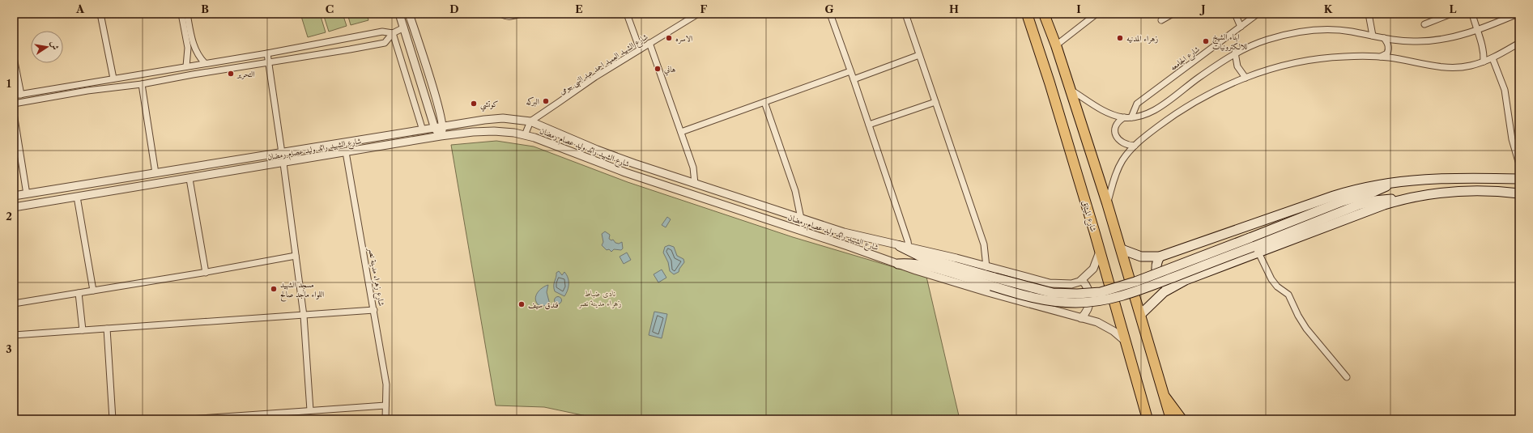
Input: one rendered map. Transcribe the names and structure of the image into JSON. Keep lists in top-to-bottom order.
{
  "streets": {
    "main road": ["شارع الميثاق"],
    "street": [
      "شارع الجامعه",
      "شارع الشهيد العميد احمد عبد النبى بيومى",
      "شارع الشهيد رائد وليد عصام رمضان",
      "شارع زهراء مدينة نصر"
    ]
  },
  "crossings": [
    ["شارع الشهيد العميد احمد عبد النبى بيومى", "شارع الشهيد رائد وليد عصام رمضان"],
    ["شارع الشهيد رائد وليد عصام رمضان", "شارع الميثاق"],
    ["شارع الشهيد رائد وليد عصام رمضان", "شارع زهراء مدينة نصر"]
  ],
  "parks": ["نادى ضباط زهراء مدينة نصر"],
  "places": [
    "الاسره",
    "زهراء المدنيه",
    "ابناء الشيخ للالكترونيات",
    "هاني",
    "التحرير",
    "البركه",
    "كوتشي",
    "مسجد الشهيد اللواء ماجد صالح",
    "فندق سيف"
  ],
  "north": "right",
  "grid": {
    "columns": [
      "A",
      "B",
      "C",
      "D",
      "E",
      "F",
      "G",
      "H",
      "I",
      "J",
      "K",
      "L"
    ],
    "rows": ["1", "2", "3"]
  }
}
